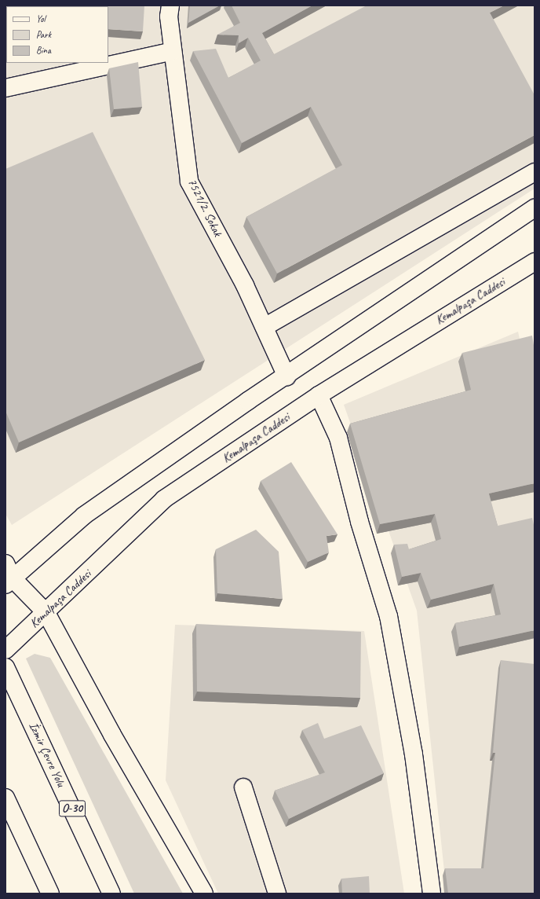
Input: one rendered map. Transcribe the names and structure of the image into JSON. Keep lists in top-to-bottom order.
{
  "streets": {
    "main road": [
      "7521/2. Sokak",
      "Kemalpaşa Caddesi",
      "İzmir Çevre Yolu",
      "O-30"
    ]
  },
  "legend": ["Yol", "Park", "Bina"]
}
